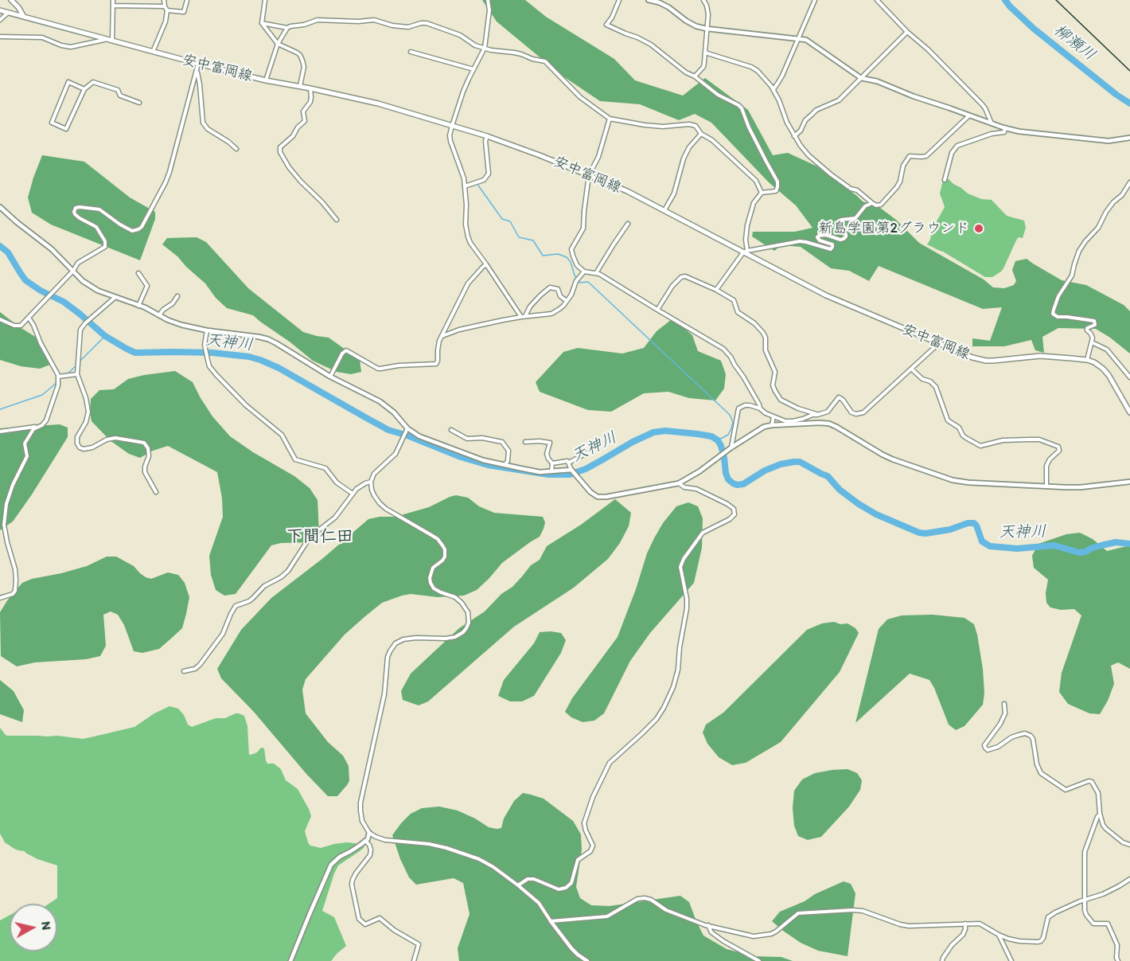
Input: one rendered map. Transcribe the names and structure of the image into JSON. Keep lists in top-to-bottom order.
{
  "streets": {
    "main road": ["安中富岡線"]
  },
  "districts": ["下間仁田"],
  "water": ["柳瀬川", "天神川"],
  "places": ["新島学園第2グラウンド"],
  "north": "right"
}
